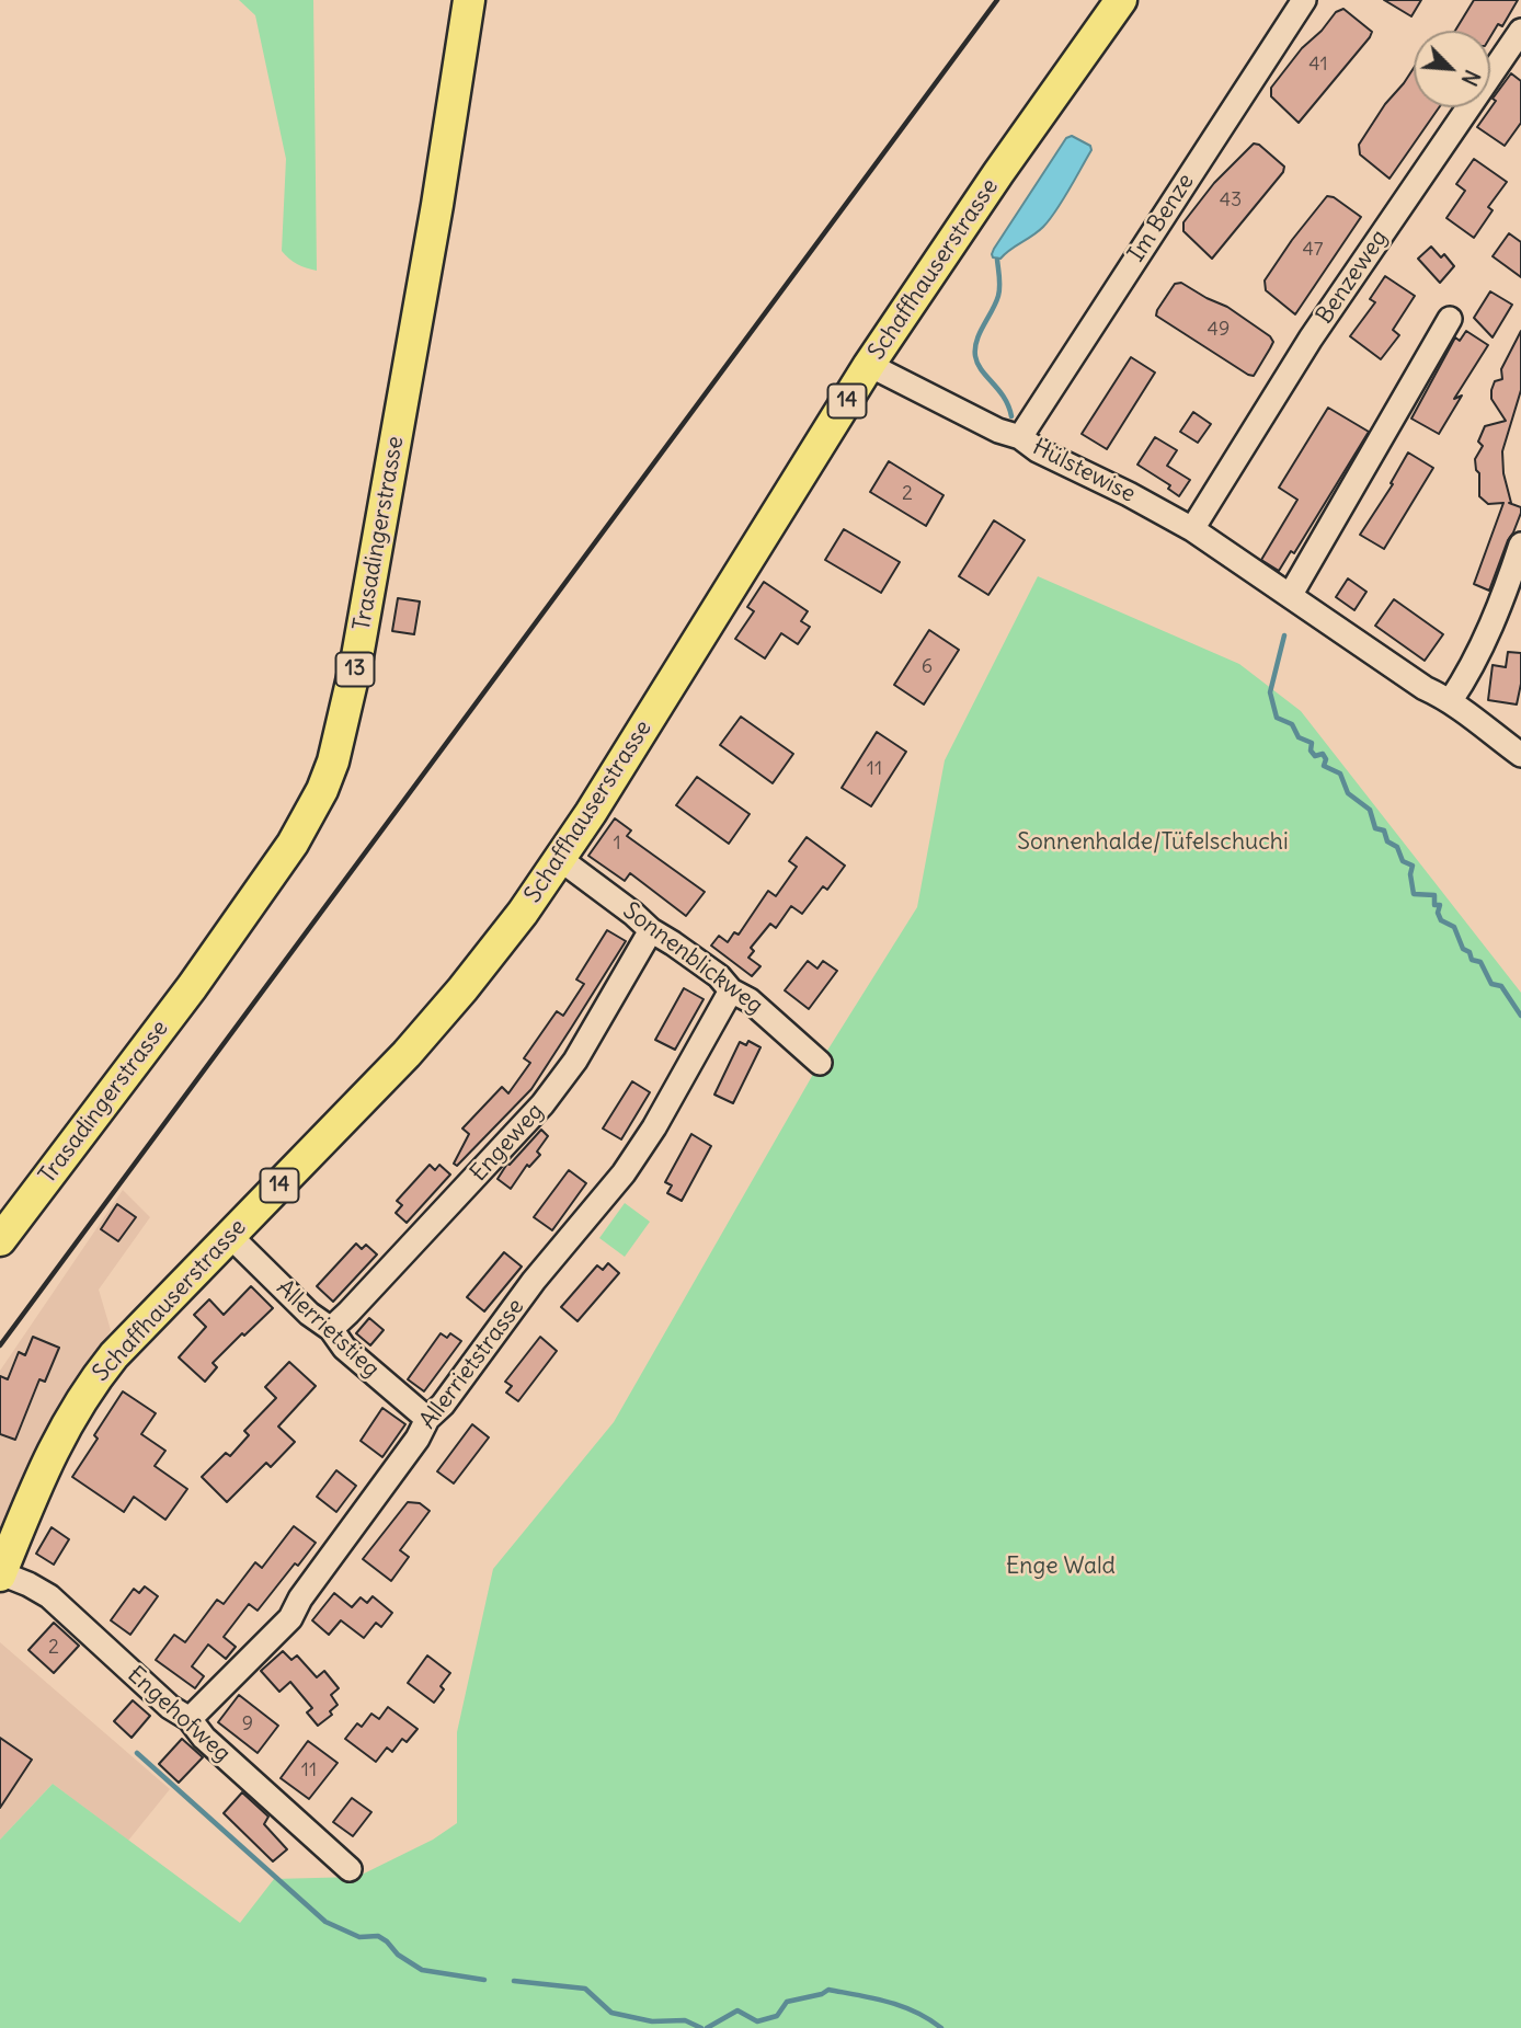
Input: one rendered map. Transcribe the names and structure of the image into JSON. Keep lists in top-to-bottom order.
{
  "streets": {
    "main road": [
      "Schaffhauserstrasse",
      "14",
      "Trasadingerstrasse",
      "13"
    ],
    "street": [
      "Im Benze",
      "Benzeweg",
      "Hülstewise",
      "Sonnenblickweg",
      "Engeweg",
      "Allerrietstieg",
      "Allerrietstrasse",
      "Engehofweg"
    ]
  },
  "crossings": [
    ["Im Benze", "Hülstewise"],
    ["Schaffhauserstrasse", "Hülstewise"],
    ["Schaffhauserstrasse", "Sonnenblickweg"],
    ["Schaffhauserstrasse", "Allerrietstieg"],
    ["Schaffhauserstrasse", "Engehofweg"],
    ["Benzeweg", "Hülstewise"],
    ["Sonnenblickweg", "Engeweg"],
    ["Sonnenblickweg", "Allerrietstrasse"],
    ["Engeweg", "Allerrietstieg"],
    ["Allerrietstieg", "Allerrietstrasse"],
    ["Allerrietstrasse", "Engehofweg"]
  ],
  "parks": ["Sonnenhalde/Tüfelschuchi", "Enge Wald"],
  "house_numbers": [
    "41",
    "43",
    "47",
    "49",
    "2",
    "6",
    "11",
    "1",
    "2",
    "9",
    "11"
  ],
  "north": "bottom right"
}
